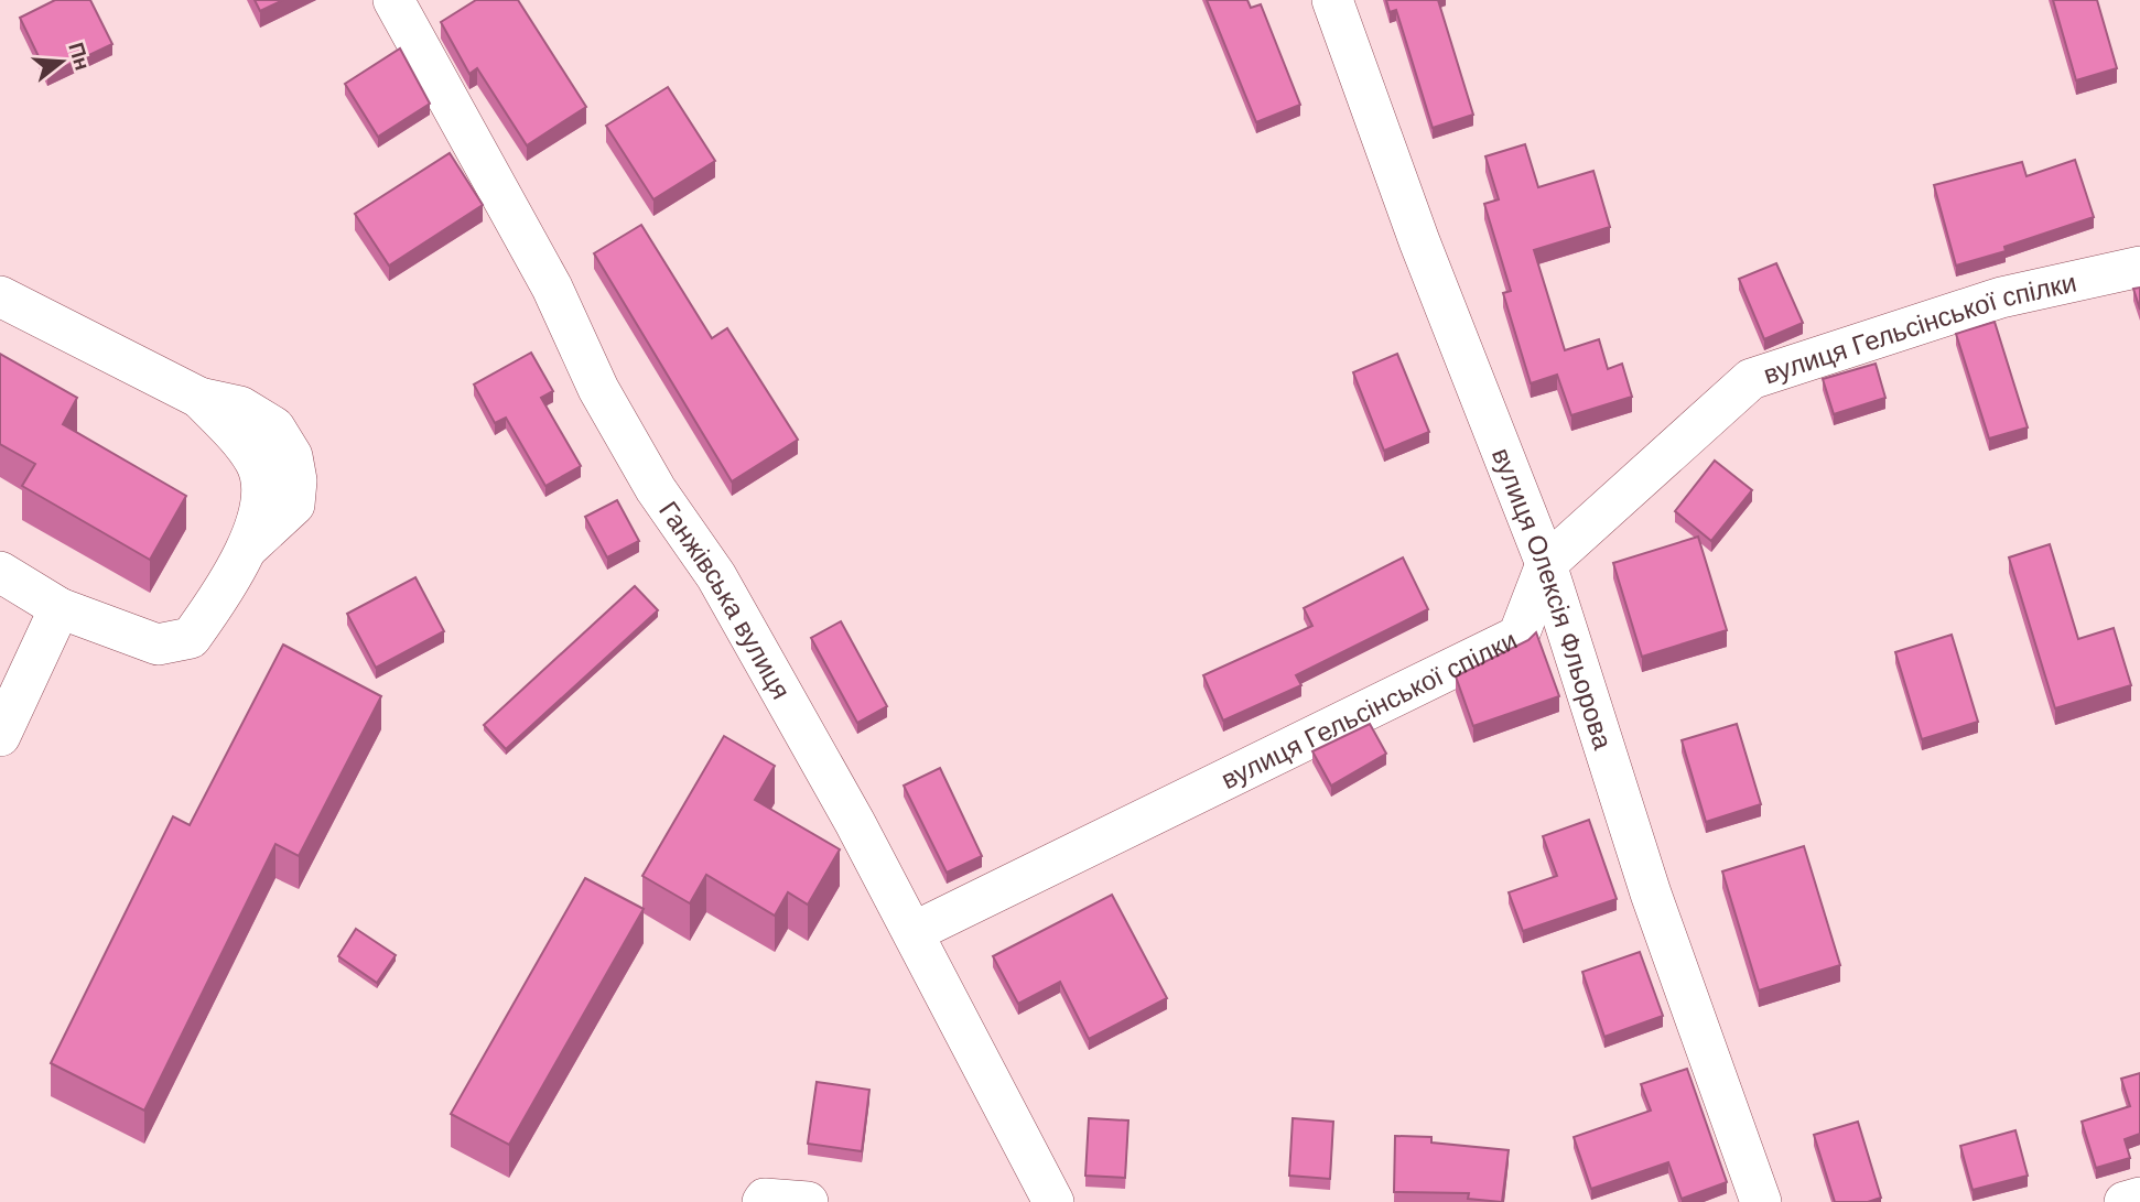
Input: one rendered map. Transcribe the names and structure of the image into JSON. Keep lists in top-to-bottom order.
{
  "streets": {
    "street": ["вулиця Гельсінської спілки", "вулиця Олексія Фльорова", "Ганжівська вулиця"]
  },
  "crossings": [
    ["вулиця Гельсінської спілки", "вулиця Олексія Фльорова"],
    ["вулиця Гельсінської спілки", "Ганжівська вулиця"]
  ],
  "north": "right"
}
